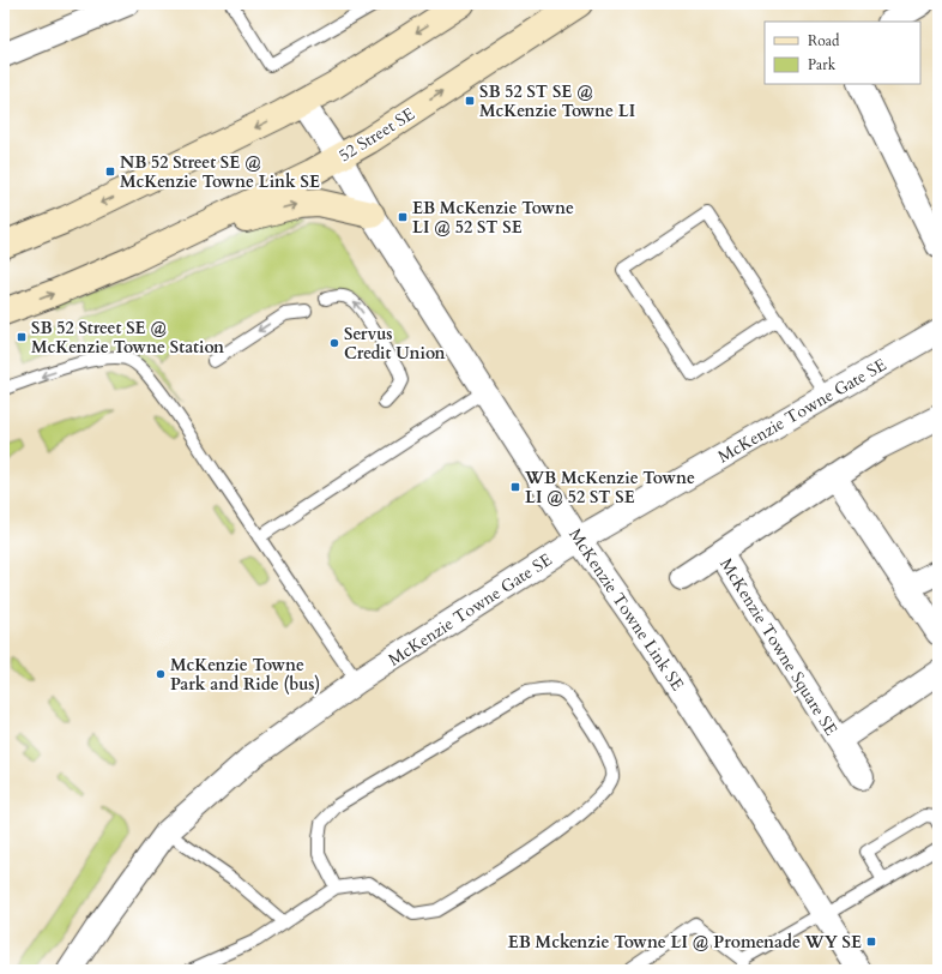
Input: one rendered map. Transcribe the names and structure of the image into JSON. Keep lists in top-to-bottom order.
{
  "streets": {
    "main road": ["52 Street SE"],
    "street": ["McKenzie Towne Gate SE", "McKenzie Towne Link SE", "McKenzie Towne Square SE"]
  },
  "crossings": [
    ["52 Street SE", "McKenzie Towne Link SE"],
    ["McKenzie Towne Gate SE", "McKenzie Towne Link SE"]
  ],
  "places": {
    "transit": [
      "SB 52 ST SE @ McKenzie Towne LI",
      "NB 52 Street SE @ McKenzie Towne Link SE",
      "EB McKenzie Towne LI @ 52 ST SE",
      "SB 52 Street SE @ McKenzie Towne Station",
      "WB McKenzie Towne LI @ 52 ST SE",
      "EB Mckenzie Towne LI @ Promenade WY SE"
    ],
    "other": ["Servus Credit Union", "McKenzie Towne Park and Ride (bus)"]
  },
  "legend": ["Road", "Park"]
}
